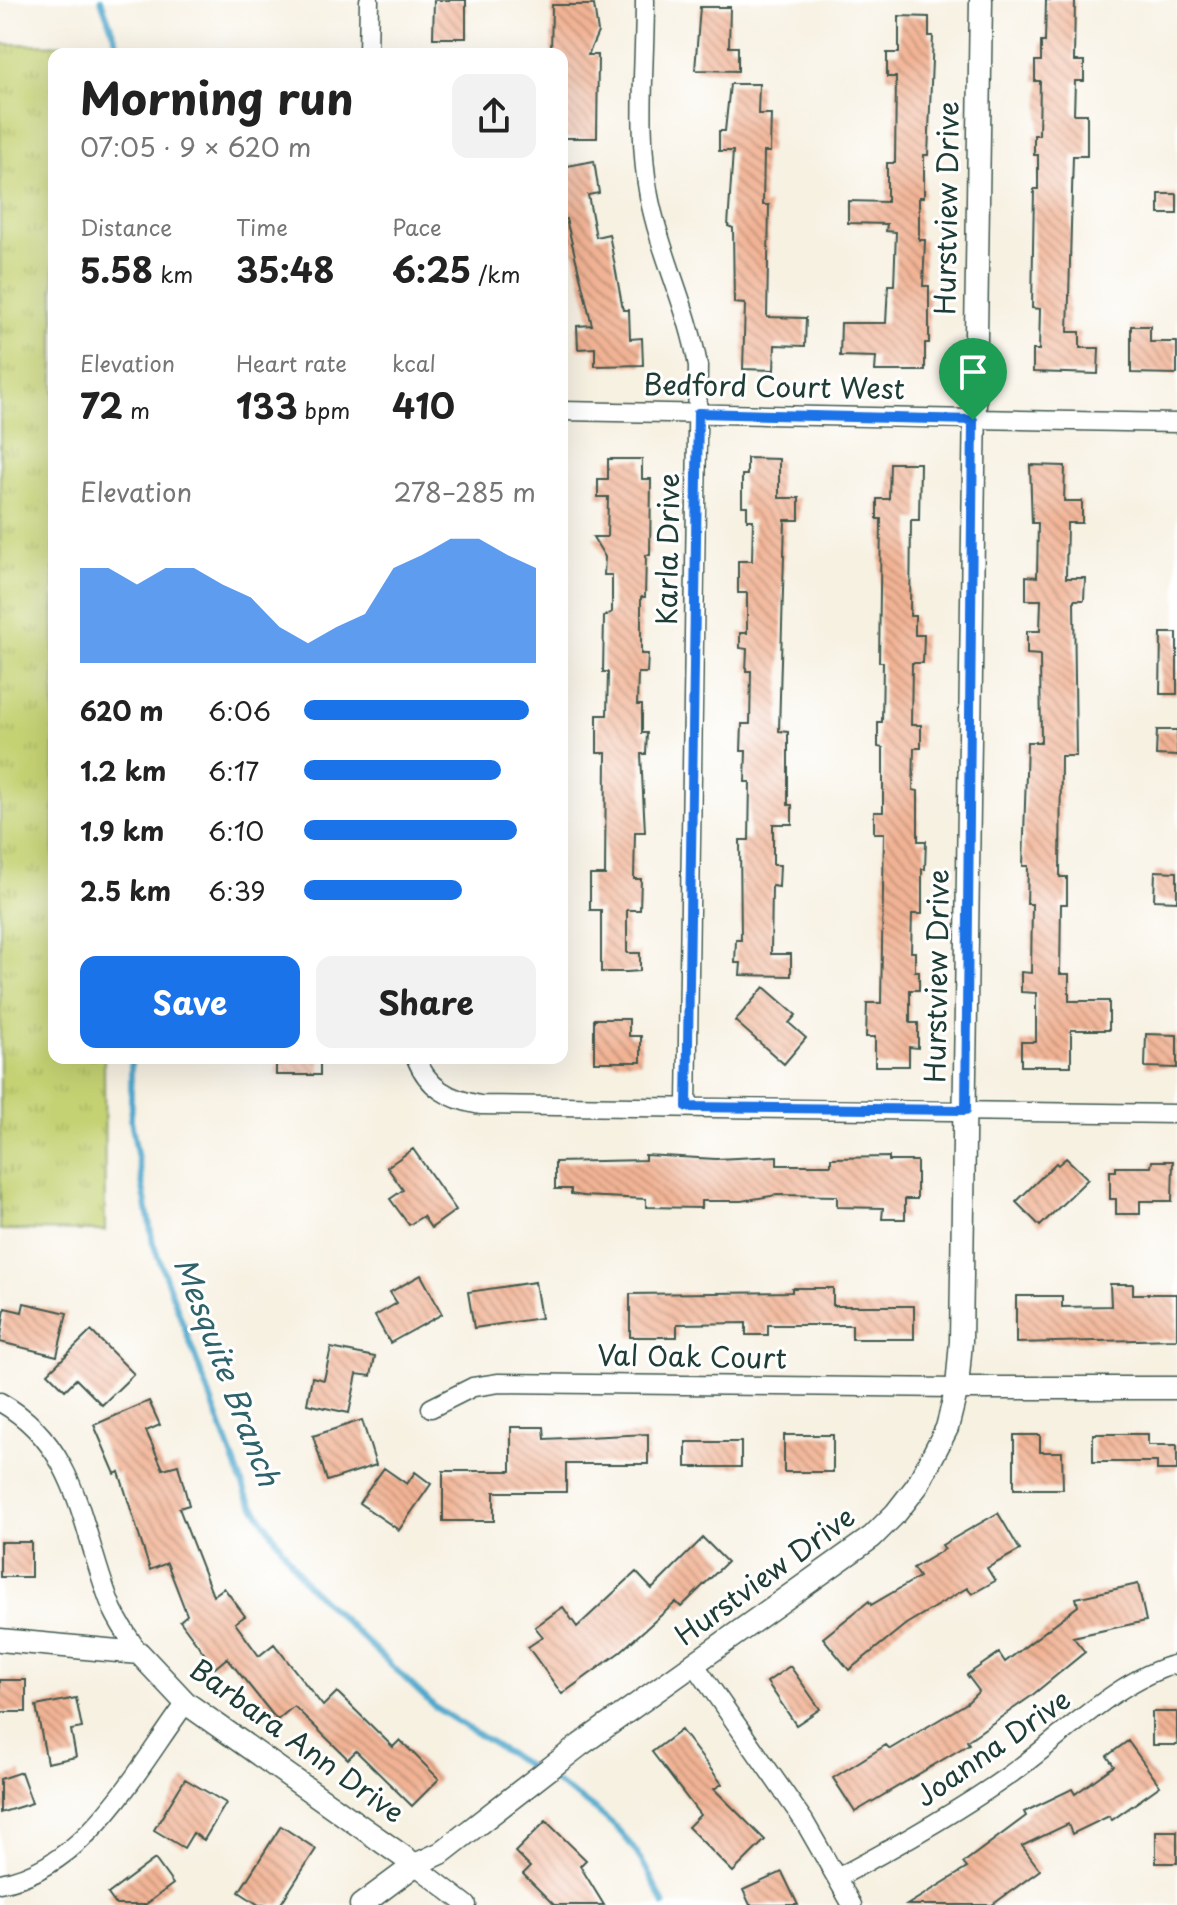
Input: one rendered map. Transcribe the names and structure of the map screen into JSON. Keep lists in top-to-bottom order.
{
  "streets": {
    "street": [
      "Hurstview Drive",
      "Bedford Court West",
      "Karla Drive",
      "Val Oak Court",
      "Barbara Ann Drive",
      "Joanna Drive"
    ]
  },
  "crossings": [
    ["Hurstview Drive", "Bedford Court West"],
    ["Hurstview Drive", "Val Oak Court"],
    ["Hurstview Drive", "Barbara Ann Drive"],
    ["Bedford Court West", "Karla Drive"]
  ],
  "water": ["Mesquite Branch"],
  "page": {
    "heading": ["Morning run", "07:05 · 9 × 620 m"],
    "stats": [
      ["Distance", "5.58 km"],
      ["Time", "35:48"],
      ["Pace", "6:25 /km"],
      ["Elevation", "72 m"],
      ["Heart rate", "133 bpm"],
      ["kcal", "410"]
    ],
    "chart": ["Elevation", "278–285 m"],
    "list": [
      {
        "name": "620 m",
        "note": "6:06"
      },
      {
        "name": "1.2 km",
        "note": "6:17"
      },
      {
        "name": "1.9 km",
        "note": "6:10"
      },
      {
        "name": "2.5 km",
        "note": "6:39"
      }
    ],
    "buttons": ["Save", "Share"]
  }
}
